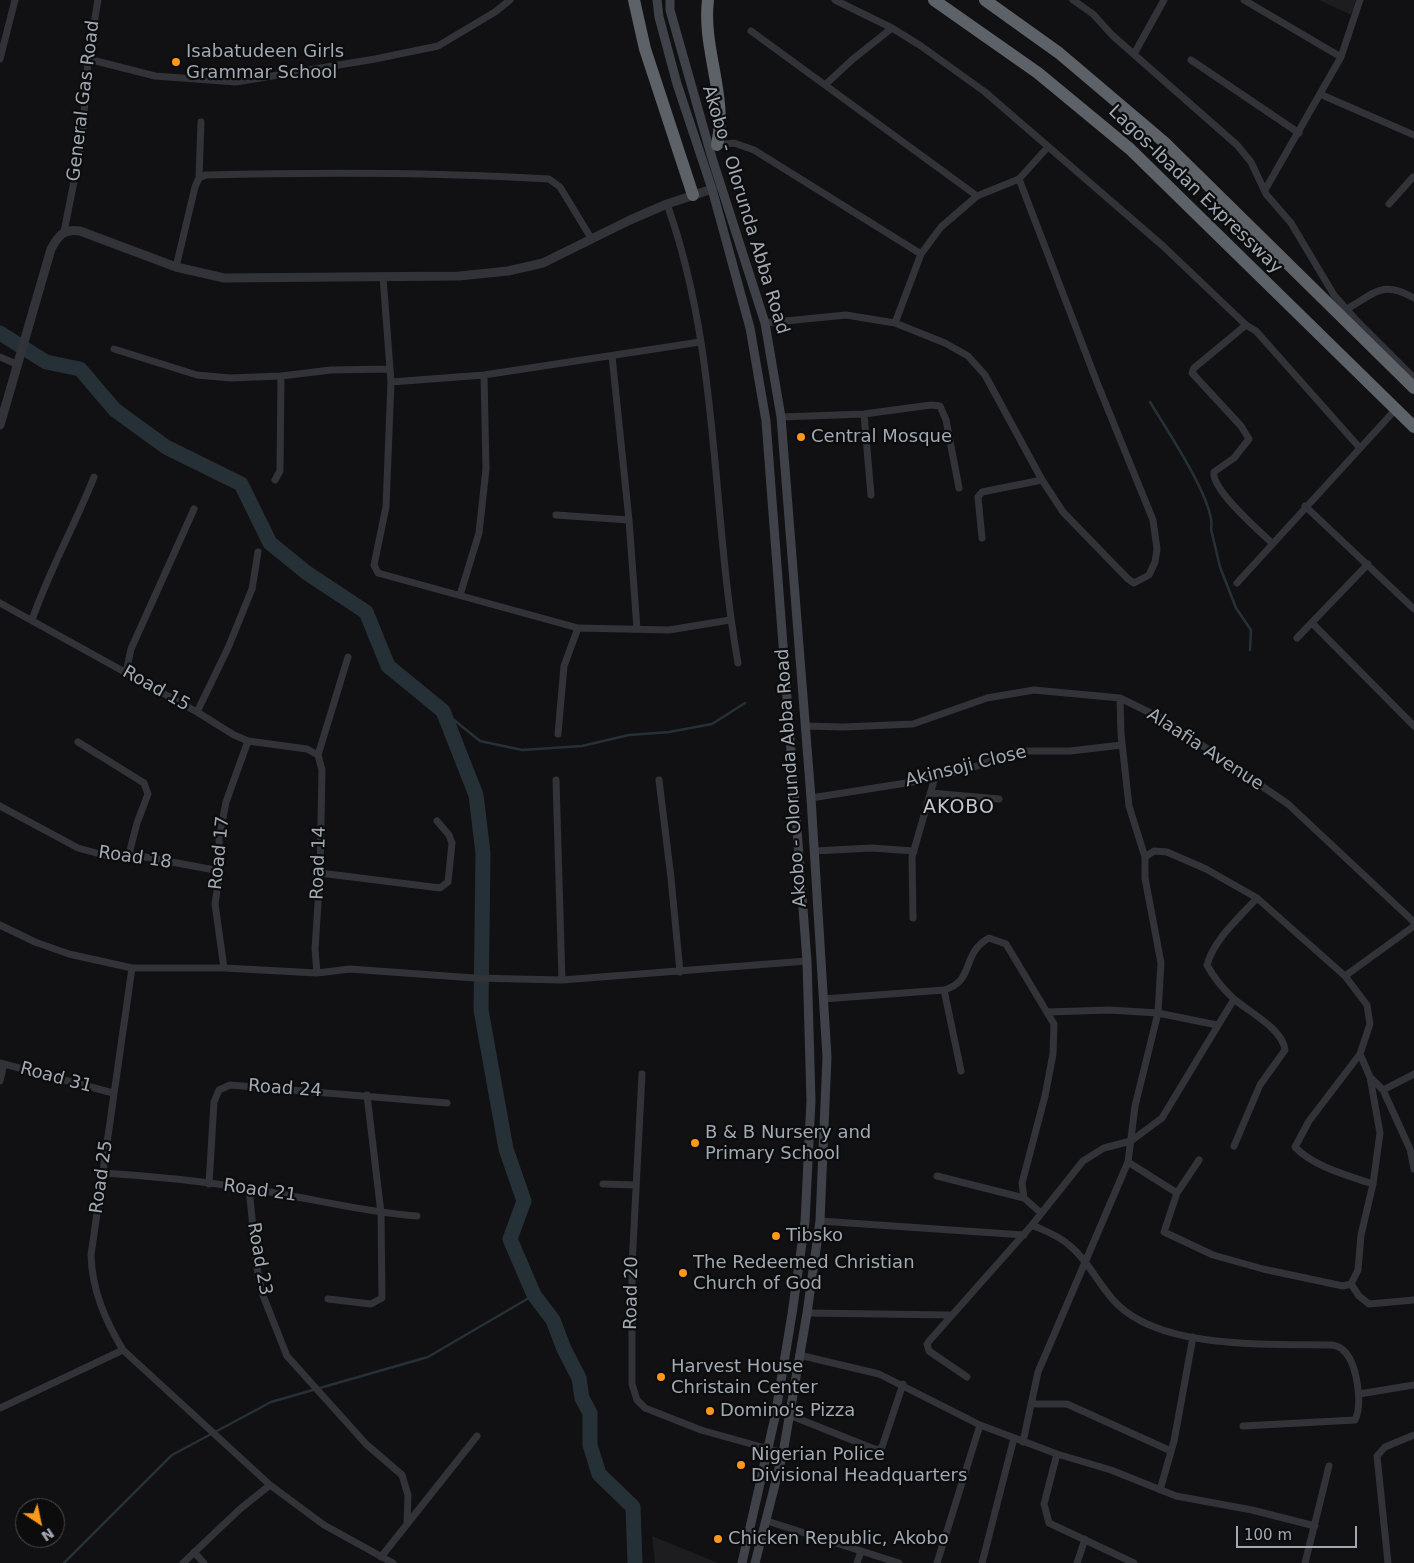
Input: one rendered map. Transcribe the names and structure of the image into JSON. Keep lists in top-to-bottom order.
{
  "streets": {
    "highway": ["Lagos-Ibadan Expressway"],
    "main road": ["Akobo - Olorunda Abba Road"],
    "street": [
      "General Gas Road",
      "Road 15",
      "Alaafia Avenue",
      "Akinsoji Close",
      "Road 17",
      "Road 18",
      "Road 14",
      "Road 31",
      "Road 24",
      "Road 25",
      "Road 21",
      "Road 23",
      "Road 20"
    ]
  },
  "crossings": [
    ["Akobo - Olorunda Abba Road", "Alaafia Avenue"],
    ["Akobo - Olorunda Abba Road", "Akinsoji Close"],
    ["Akobo - Olorunda Abba Road", "Road 20"],
    ["Road 15", "Road 17"],
    ["Road 15", "Road 14"],
    ["Road 17", "Road 18"],
    ["Road 31", "Road 25"],
    ["Road 24", "Road 21"],
    ["Road 25", "Road 21"],
    ["Road 21", "Road 23"]
  ],
  "districts": ["AKOBO"],
  "places": [
    "Isabatudeen Girls Grammar School",
    "Central Mosque",
    "B & B Nursery and Primary School",
    "Tibsko",
    "The Redeemed Christian Church of God",
    "Harvest House Christain Center",
    "Domino's Pizza",
    "Nigerian Police Divisional Headquarters",
    "Chicken Republic, Akobo"
  ],
  "scale_bar": "100 m",
  "north": "bottom right"
}
